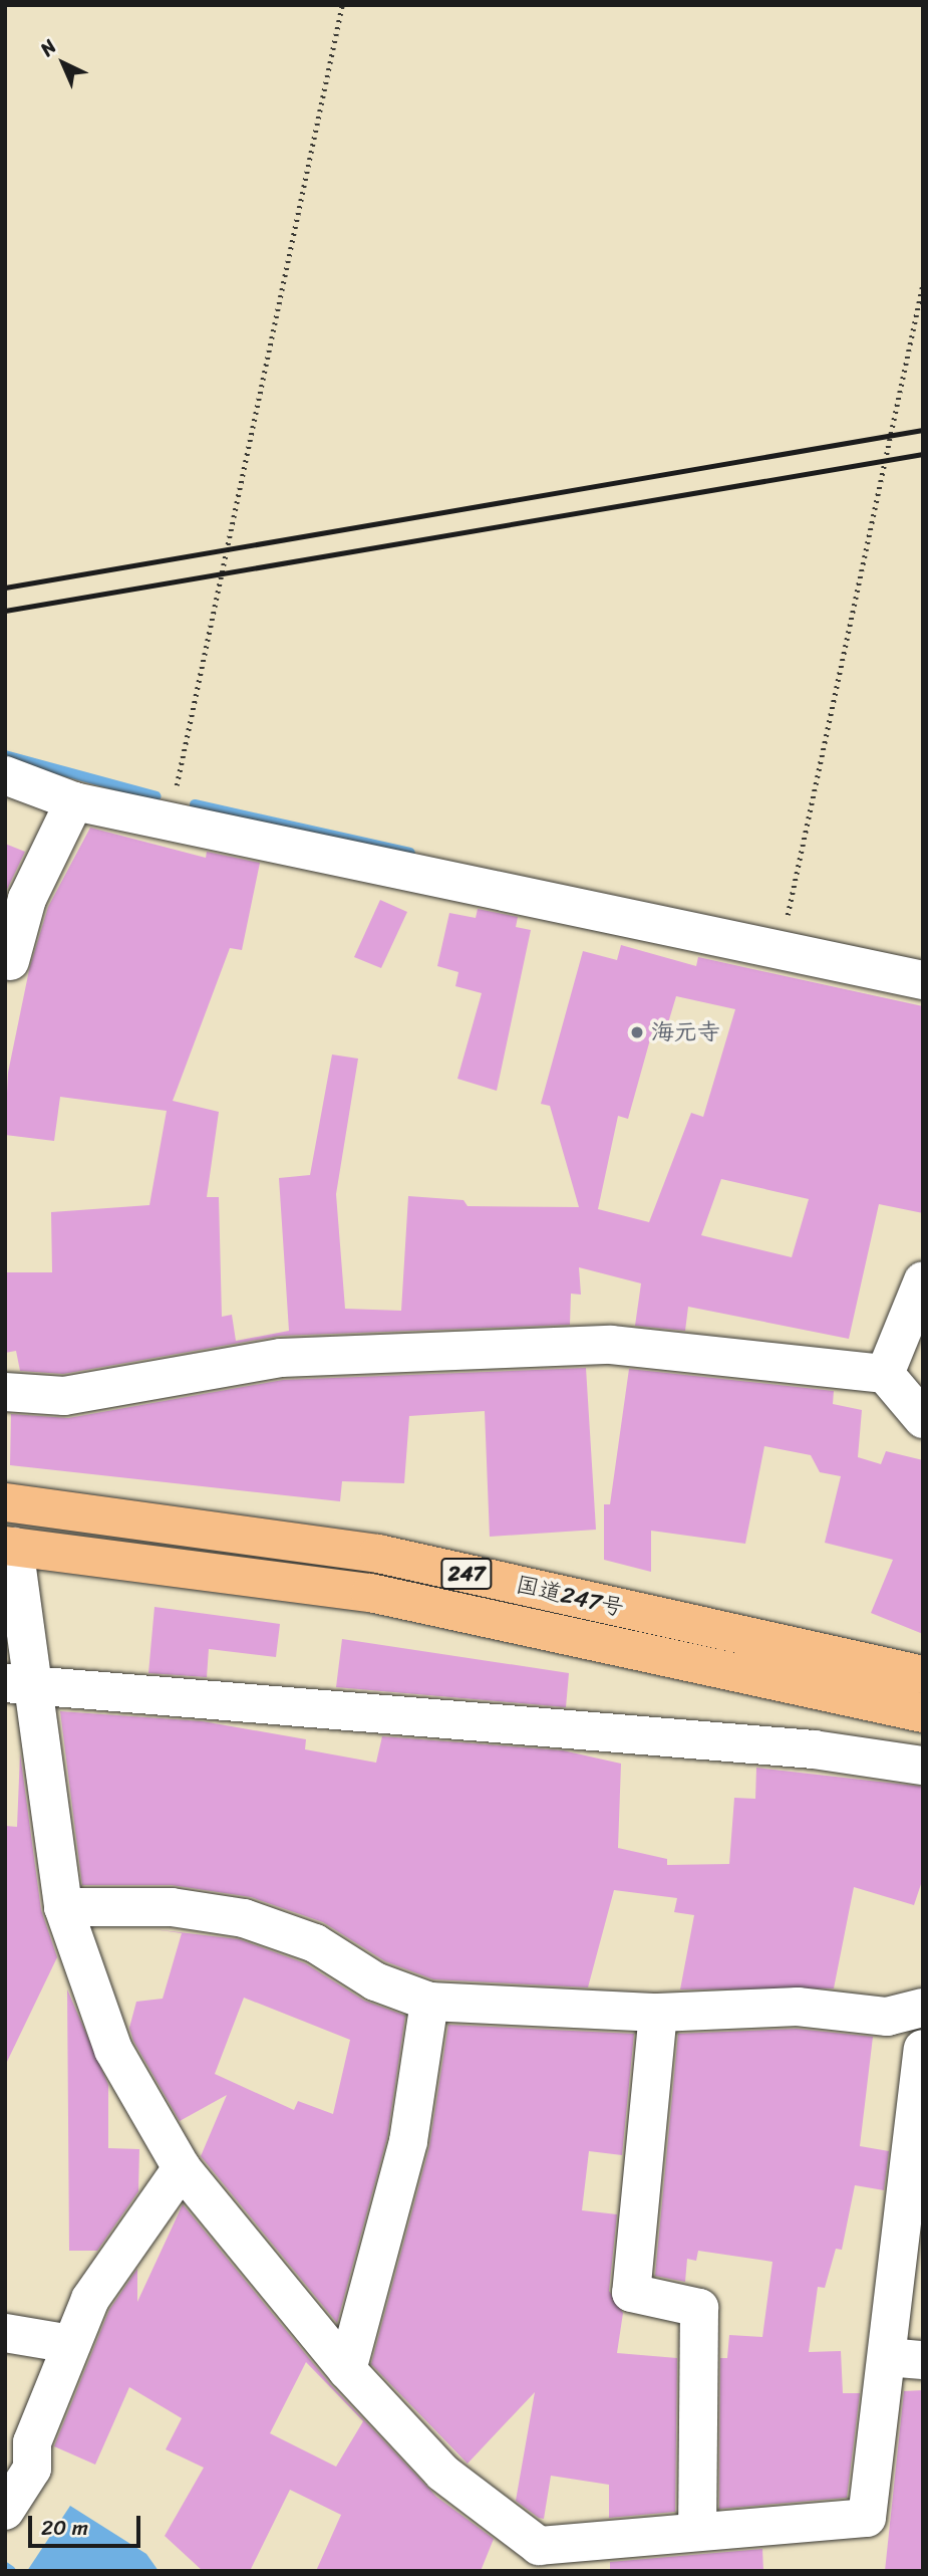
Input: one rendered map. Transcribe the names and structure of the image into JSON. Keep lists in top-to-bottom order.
{
  "streets": {
    "highway": ["247", "国道247号"]
  },
  "places": ["海元寺"],
  "scale_bar": "20 m",
  "north": "top left"
}
